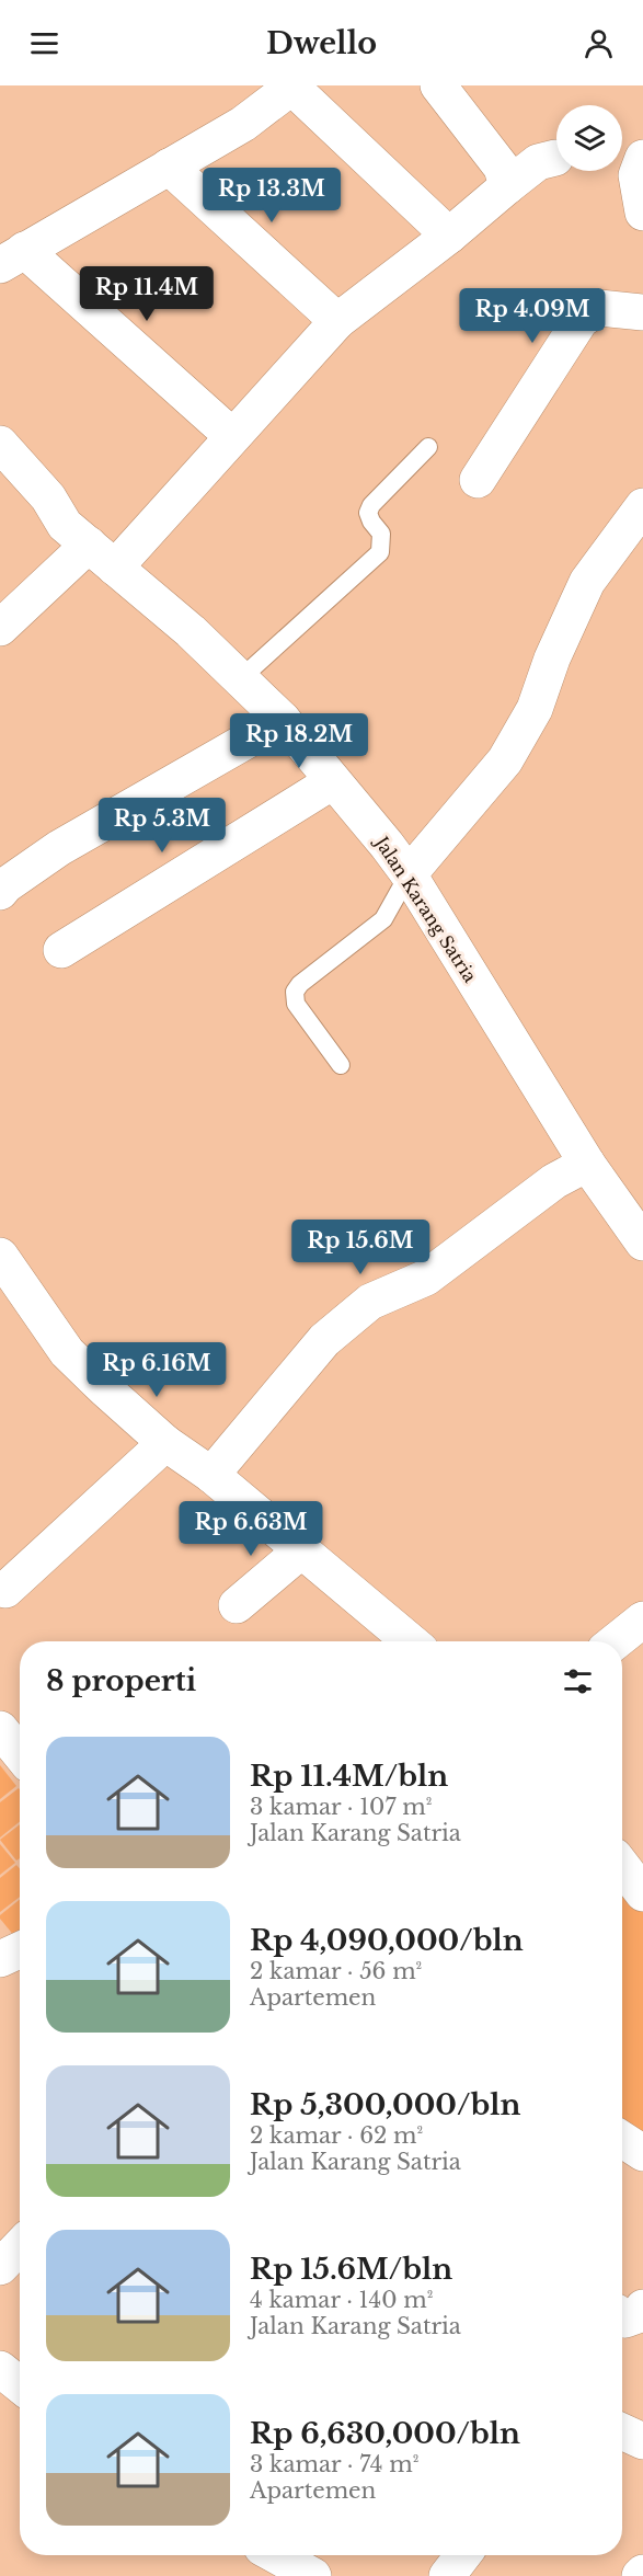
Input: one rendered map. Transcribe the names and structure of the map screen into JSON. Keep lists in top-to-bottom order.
{
  "streets": {
    "street": ["Jalan Karang Satria"]
  },
  "page": {
    "header": "Dwello",
    "price": [
      "Rp 13.3M",
      "Rp 11.4M",
      "Rp 4.09M",
      "Rp 18.2M",
      "Rp 5.3M",
      "Rp 15.6M",
      "Rp 6.16M",
      "Rp 6.63M"
    ],
    "heading": "8 properti",
    "list": [
      {
        "name": "Rp 11.4M/bln",
        "note": "3 kamar · 107 m² · Jalan Karang Satria"
      },
      {
        "name": "Rp 4,090,000/bln",
        "note": "2 kamar · 56 m² · Apartemen"
      },
      {
        "name": "Rp 5,300,000/bln",
        "note": "2 kamar · 62 m² · Jalan Karang Satria"
      },
      {
        "name": "Rp 15.6M/bln",
        "note": "4 kamar · 140 m² · Jalan Karang Satria"
      },
      {
        "name": "Rp 6,630,000/bln",
        "note": "3 kamar · 74 m² · Apartemen"
      }
    ]
  }
}
